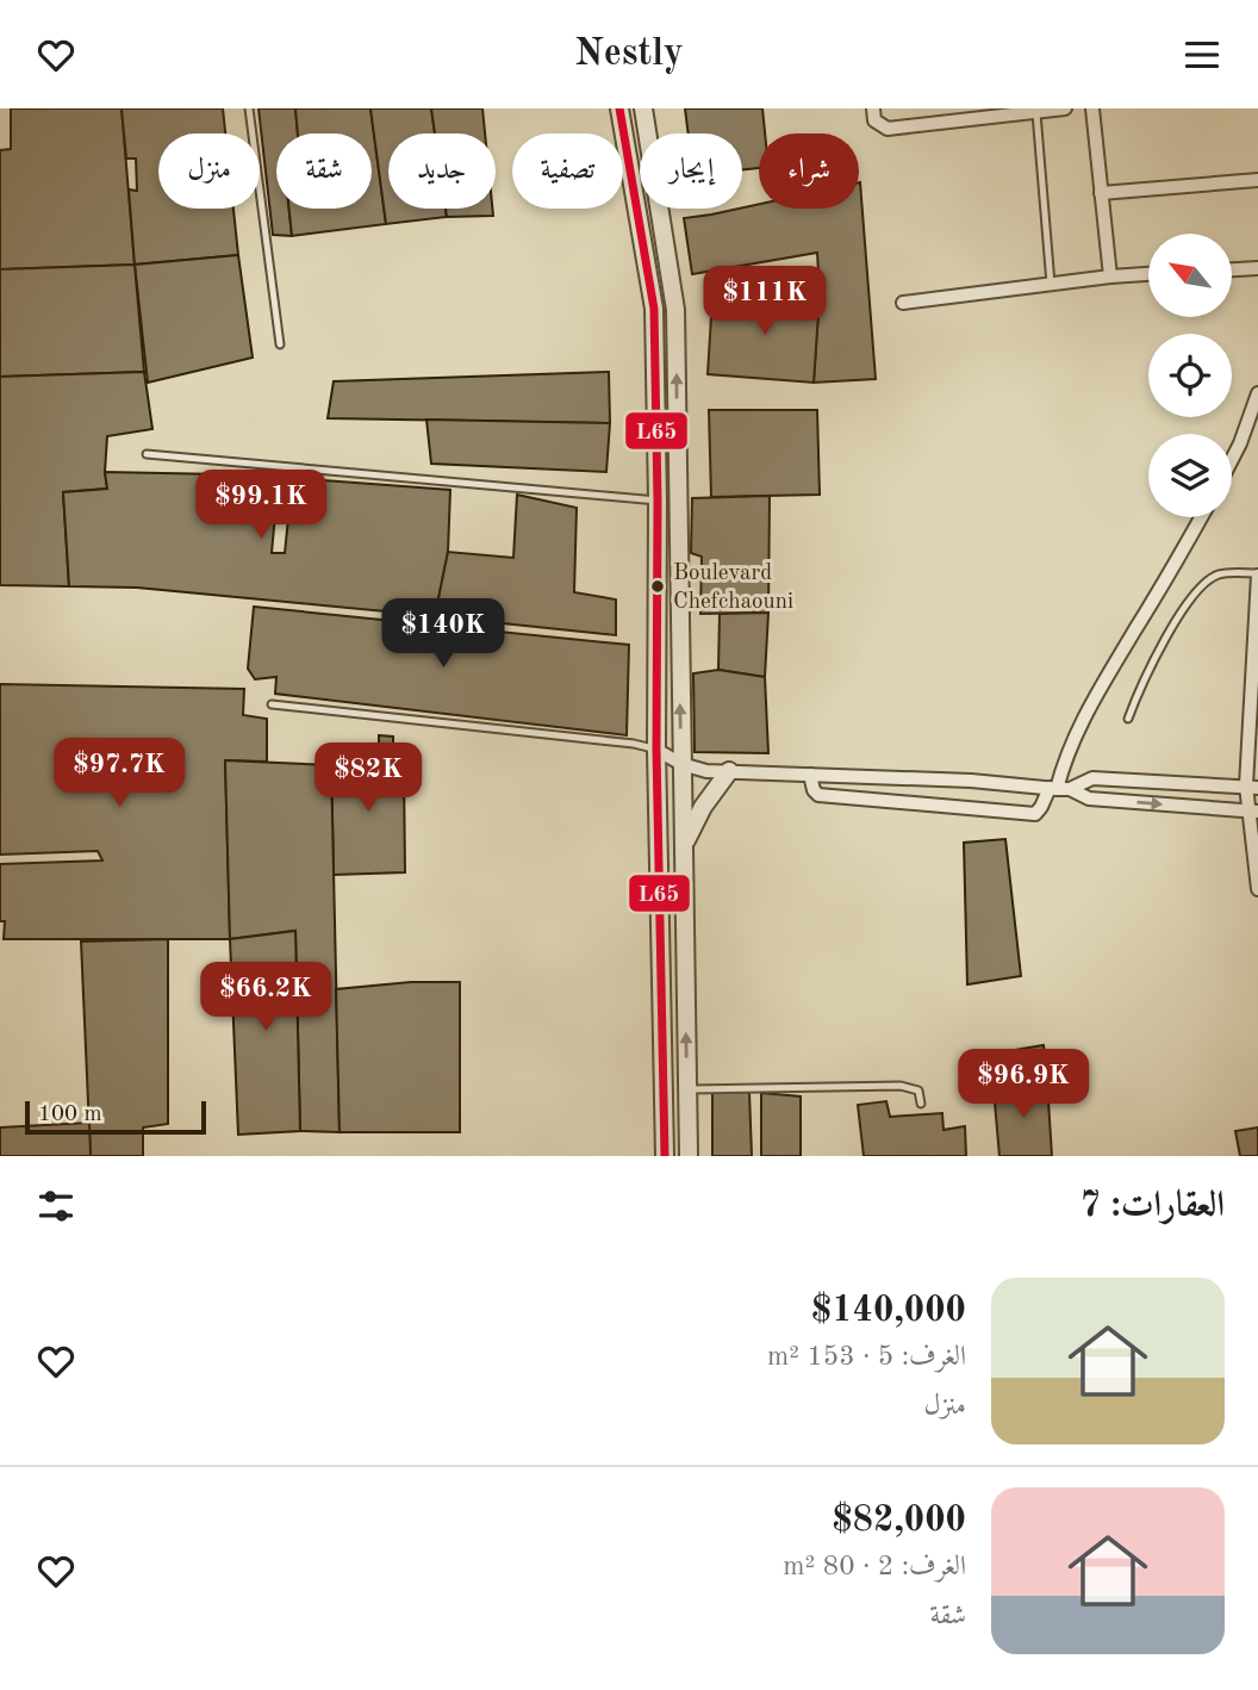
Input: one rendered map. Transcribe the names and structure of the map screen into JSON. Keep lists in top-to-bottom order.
{
  "places": ["Boulevard Chefchaouni"],
  "lines": ["transit line L65"],
  "scale_bar": "100 m",
  "north": "top left",
  "page": {
    "header": "Nestly",
    "chip": [
      "شراء",
      "إيجار",
      "تصفية",
      "جديد",
      "شقة",
      "منزل"
    ],
    "price": [
      "$111K",
      "$99.1K",
      "$140K",
      "$97.7K",
      "$82K",
      "$66.2K",
      "$96.9K"
    ],
    "scale": "100 m",
    "heading": "العقارات: 7",
    "list": [
      {
        "name": "$140,000",
        "note": "الغرف: 5 · 153 m² · منزل"
      },
      {
        "name": "$82,000",
        "note": "الغرف: 2 · 80 m² · شقة"
      }
    ]
  }
}
